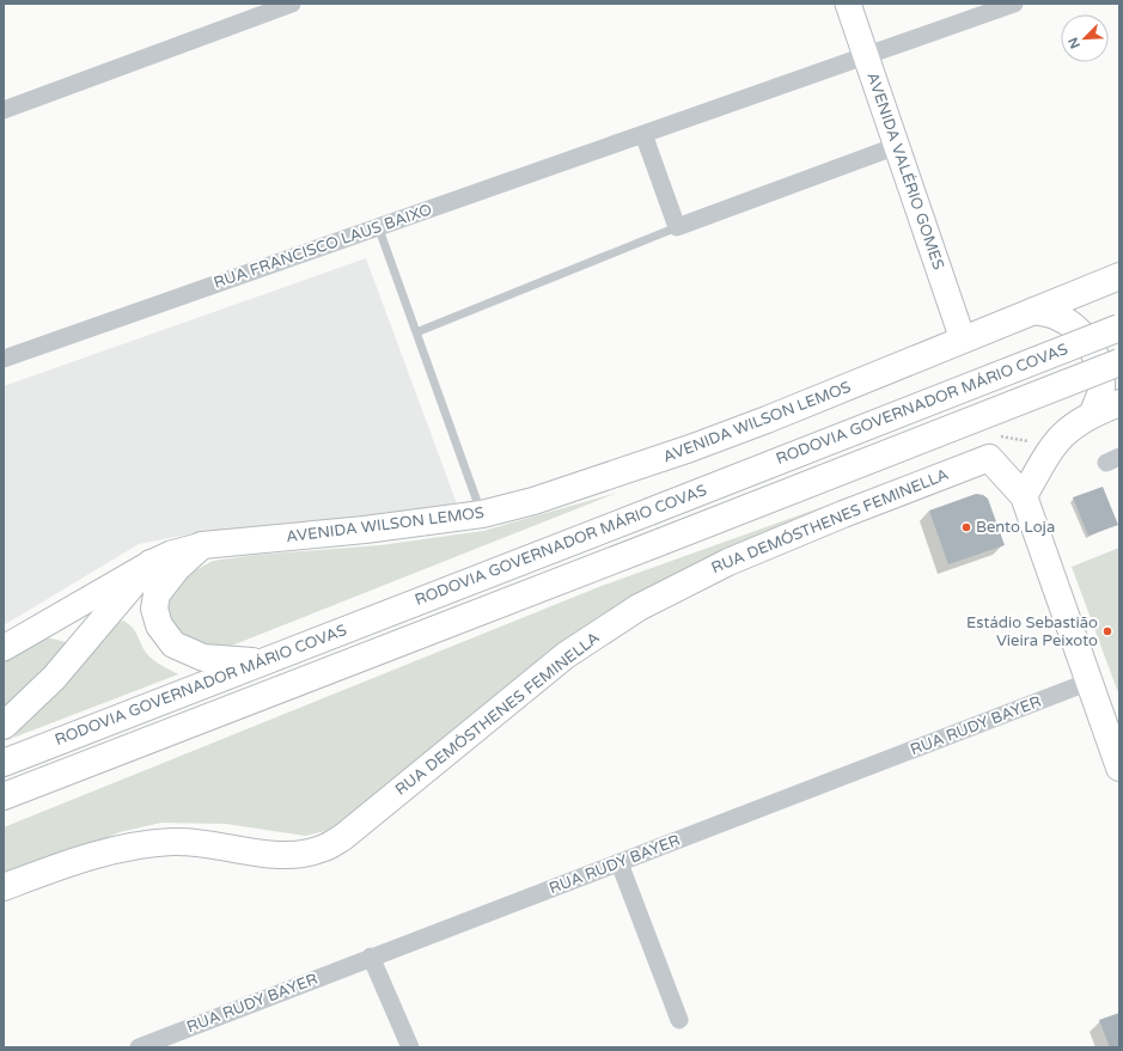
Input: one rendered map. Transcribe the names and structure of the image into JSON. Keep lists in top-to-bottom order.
{
  "streets": {
    "main road": [
      "AVENIDA VALÉRIO GOMES",
      "RODOVIA GOVERNADOR MÁRIO COVAS",
      "AVENIDA WILSON LEMOS",
      "RUA DEMÓSTHENES FEMINELLA"
    ],
    "street": ["RUA FRANCISCO LAUS BAIXO", "RUA RUDY BAYER"]
  },
  "crossings": [
    ["AVENIDA VALÉRIO GOMES", "RUA FRANCISCO LAUS BAIXO"],
    ["AVENIDA VALÉRIO GOMES", "AVENIDA WILSON LEMOS"]
  ],
  "places": ["Bento Loja", "Estádio Sebastião Vieira Peixoto"],
  "north": "bottom left"
}
